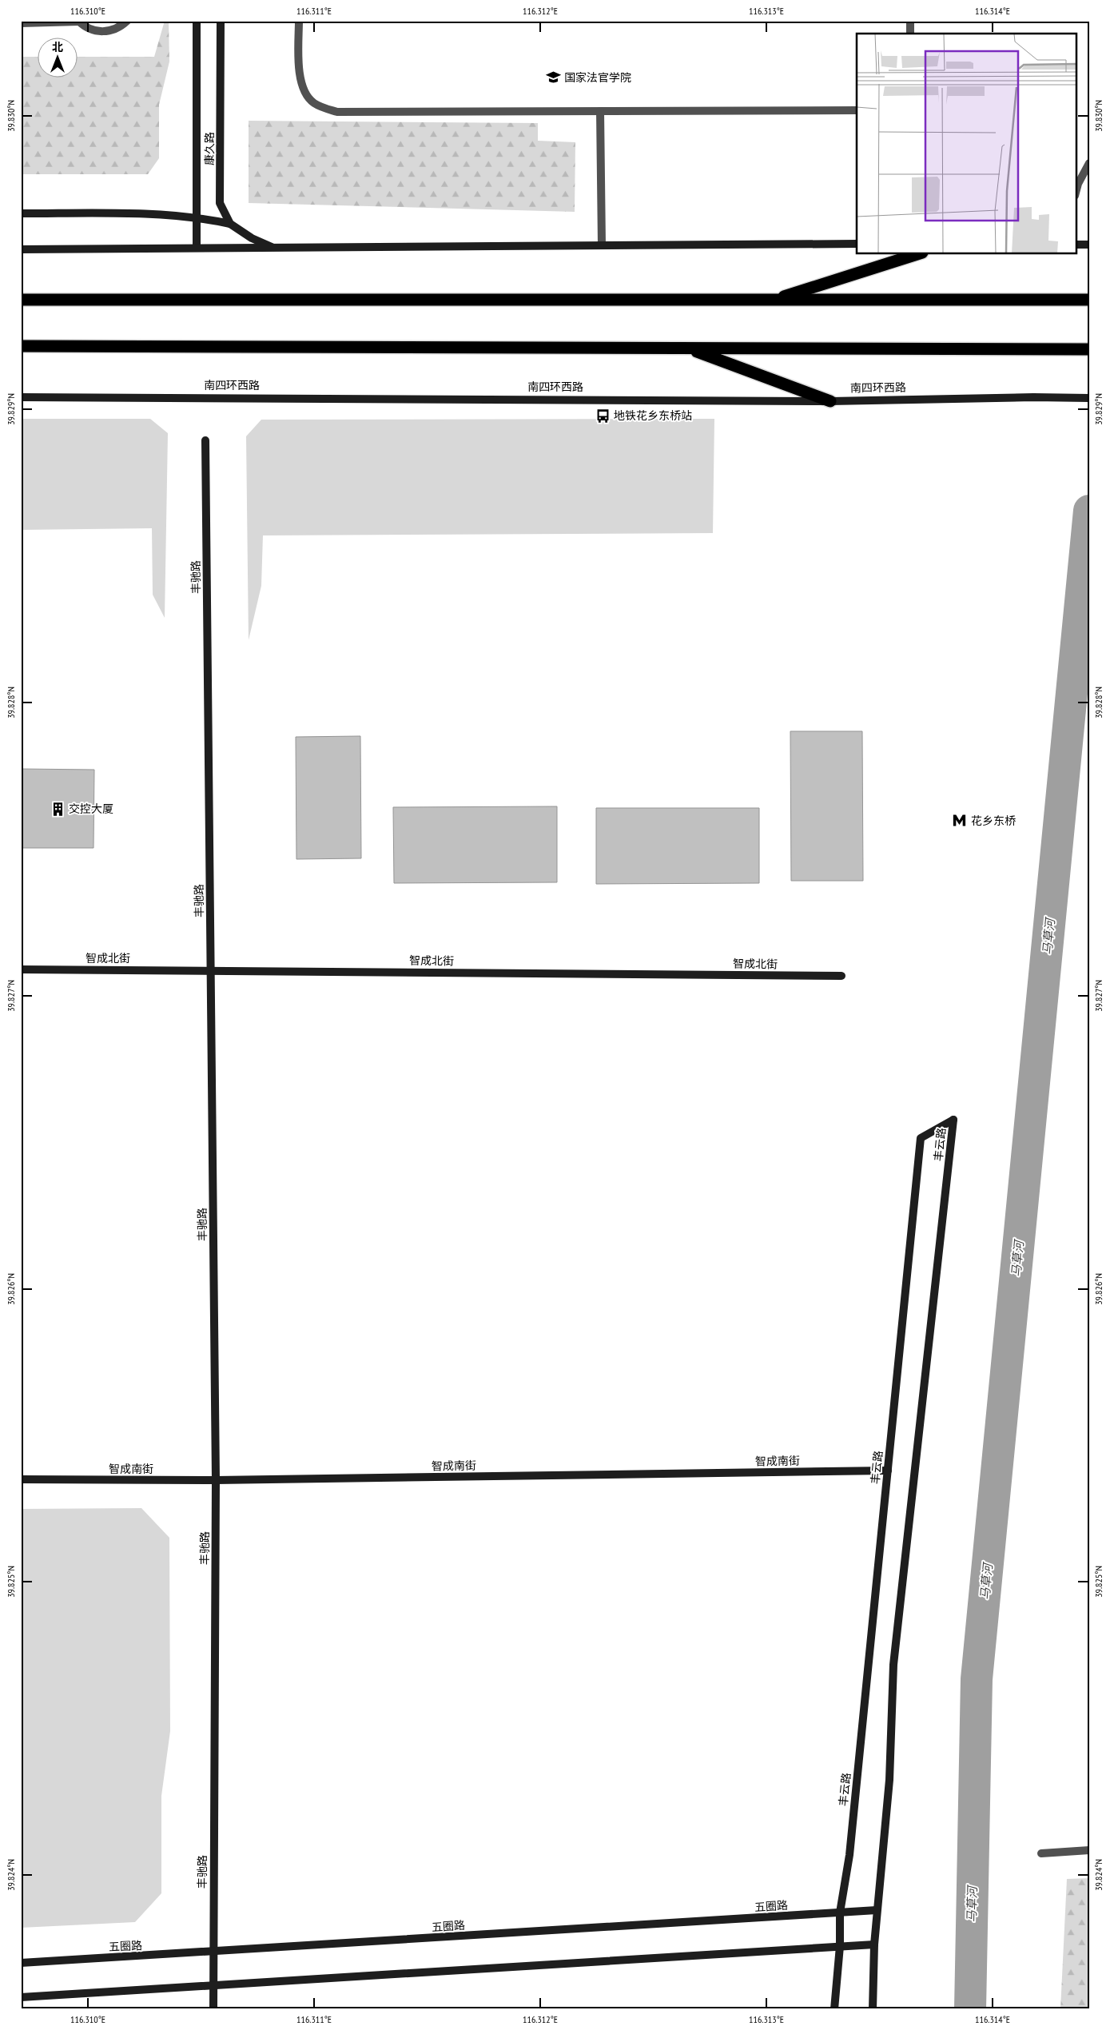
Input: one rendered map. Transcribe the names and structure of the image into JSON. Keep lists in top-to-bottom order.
{
  "streets": {
    "main road": [
      "康久路",
      "南四环西路",
      "丰驰路",
      "智成北街",
      "丰云路",
      "智成南街",
      "五圈路"
    ]
  },
  "crossings": [
    ["丰驰路", "智成北街"],
    ["丰驰路", "智成南街"],
    ["丰驰路", "五圈路"],
    ["丰云路", "智成南街"],
    ["丰云路", "五圈路"]
  ],
  "water": ["马草河"],
  "places": {
    "school or university": ["国家法官学院"],
    "bus stop": ["地铁花乡东桥站"],
    "building": ["交控大厦"],
    "metro station": ["花乡东桥"]
  },
  "north": "top",
  "coordinates": [
    "116.310°E",
    "116.311°E",
    "116.312°E",
    "116.313°E",
    "116.314°E",
    "39.830°N",
    "39.829°N",
    "39.828°N",
    "39.827°N",
    "39.826°N",
    "39.825°N",
    "39.824°N"
  ]
}
